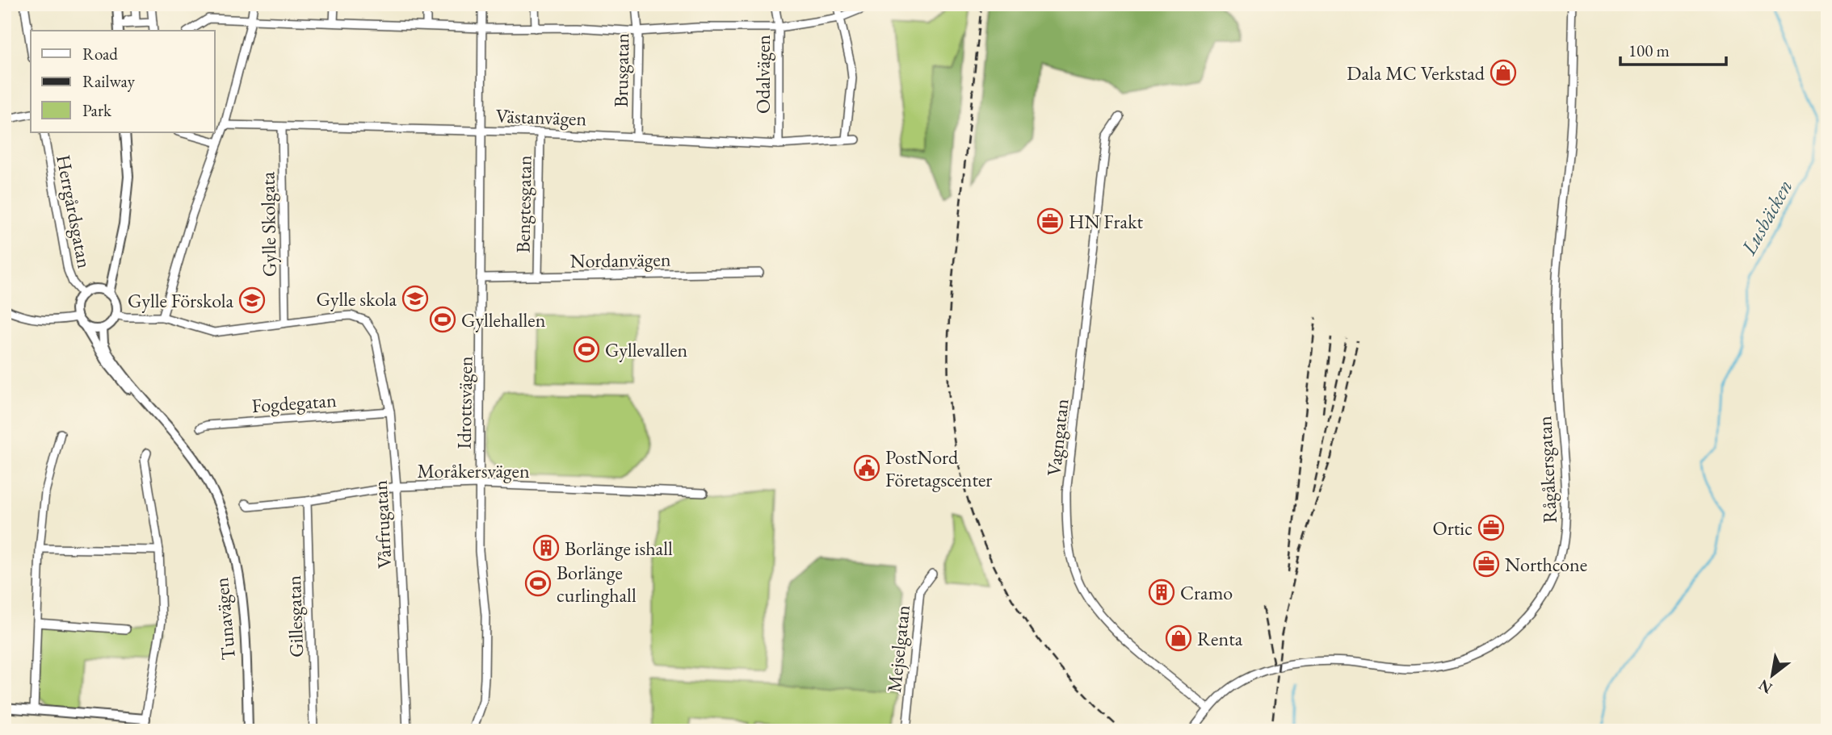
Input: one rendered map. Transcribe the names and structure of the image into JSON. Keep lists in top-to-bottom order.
{
  "streets": {
    "street": [
      "Brusgatan",
      "Odalvägen",
      "Västanvägen",
      "Bengtesgatan",
      "Herrgårdsgatan",
      "Gylle Skolgata",
      "Nordanvägen",
      "Fogdegatan",
      "Idrottsvägen",
      "Vagngatan",
      "Rågåkersgatan",
      "Moråkersvägen",
      "Vårfrugatan",
      "Gillesgatan",
      "Tunavägen",
      "Mejselgatan"
    ]
  },
  "crossings": [
    ["Brusgatan", "Västanvägen"],
    ["Odalvägen", "Västanvägen"],
    ["Västanvägen", "Bengtesgatan"],
    ["Västanvägen", "Gylle Skolgata"],
    ["Västanvägen", "Idrottsvägen"],
    ["Bengtesgatan", "Nordanvägen"],
    ["Herrgårdsgatan", "Tunavägen"],
    ["Gylle Skolgata", "Vårfrugatan"],
    ["Nordanvägen", "Idrottsvägen"],
    ["Fogdegatan", "Vårfrugatan"],
    ["Idrottsvägen", "Moråkersvägen"],
    ["Vagngatan", "Rågåkersgatan"],
    ["Moråkersvägen", "Vårfrugatan"],
    ["Moråkersvägen", "Gillesgatan"]
  ],
  "water": ["Lusbäcken"],
  "places": {
    "shop": ["Dala MC Verkstad", "Renta"],
    "office": ["HN Frakt", "Ortic", "Northcone"],
    "school or university": ["Gylle skola", "Gylle Förskola"],
    "sports": ["Gyllehallen", "Gyllevallen", "Borlänge curlinghall"],
    "public building": ["PostNord Företagscenter"],
    "building": ["Borlänge ishall", "Cramo"]
  },
  "legend": ["Road", "Railway", "Park"],
  "scale_bar": "100 m",
  "north": "bottom left"
}
